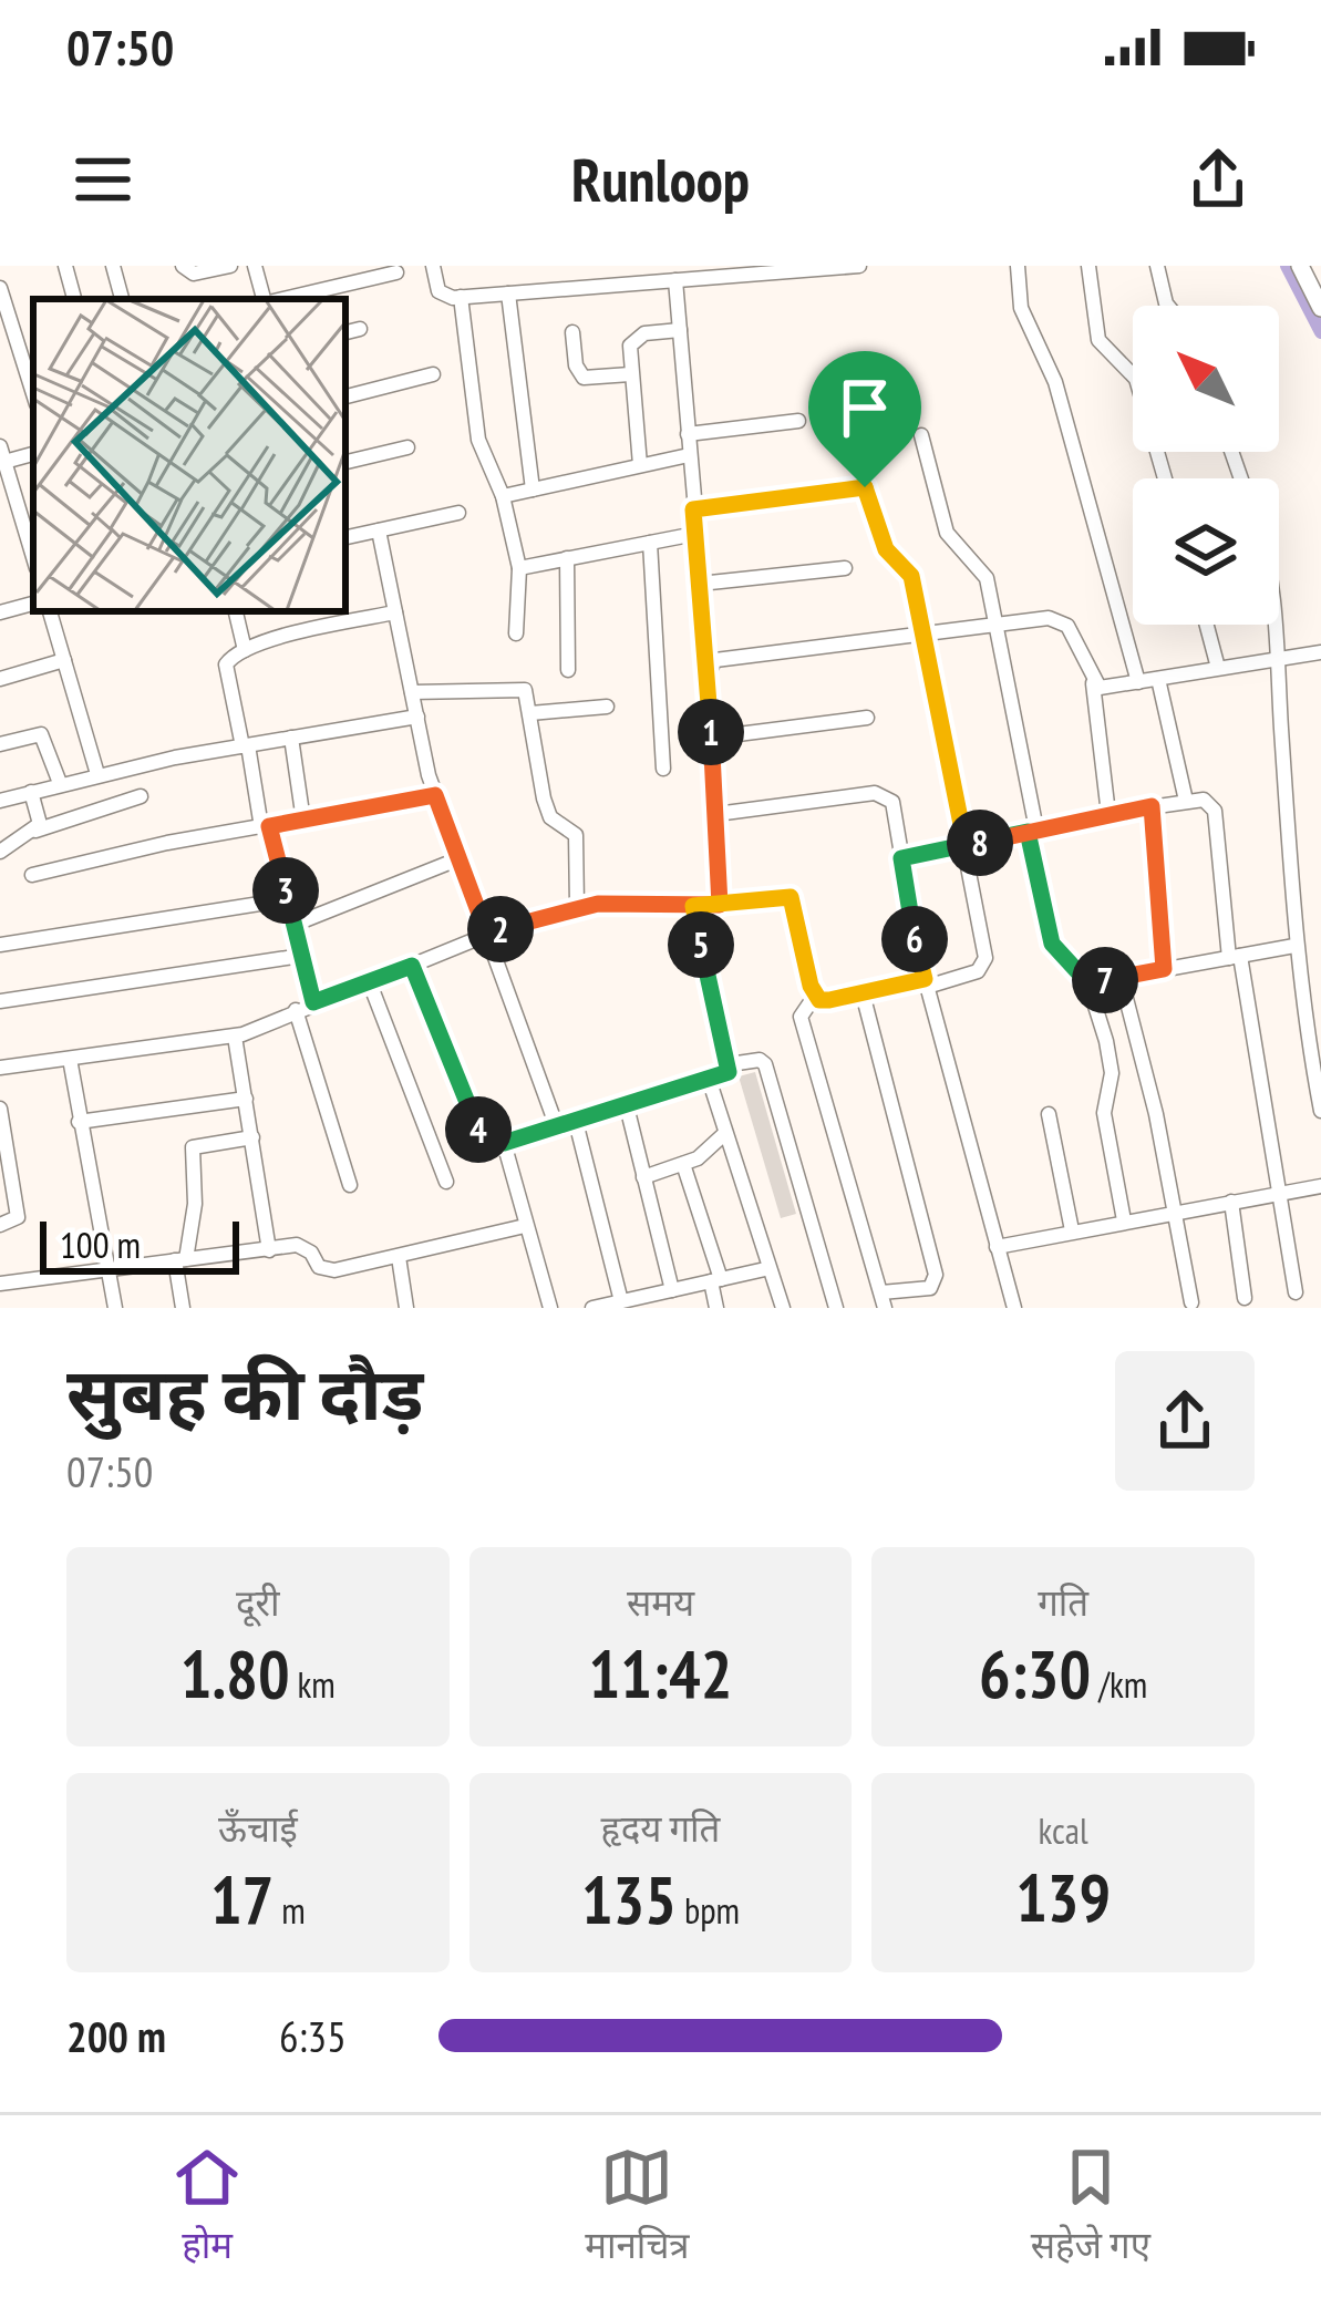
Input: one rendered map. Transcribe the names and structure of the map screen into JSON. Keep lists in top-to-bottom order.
{
  "scale_bar": "100 m",
  "north": "top left",
  "page": {
    "status": "07:50",
    "header": "Runloop",
    "pins": [
      "1",
      "8",
      "3",
      "2",
      "6",
      "5",
      "7",
      "4"
    ],
    "scale": "100 m",
    "heading": ["सुबह की दौड़", "07:50"],
    "stats": [
      ["दूरी", "1.80 km"],
      ["समय", "11:42"],
      ["गति", "6:30 /km"],
      ["ऊँचाई", "17 m"],
      ["हृदय गति", "135 bpm"],
      ["kcal", "139"]
    ],
    "list": [
      {
        "name": "200 m",
        "note": "6:35"
      }
    ],
    "tabs": ["होम", "मानचित्र", "सहेजे गए"]
  }
}
